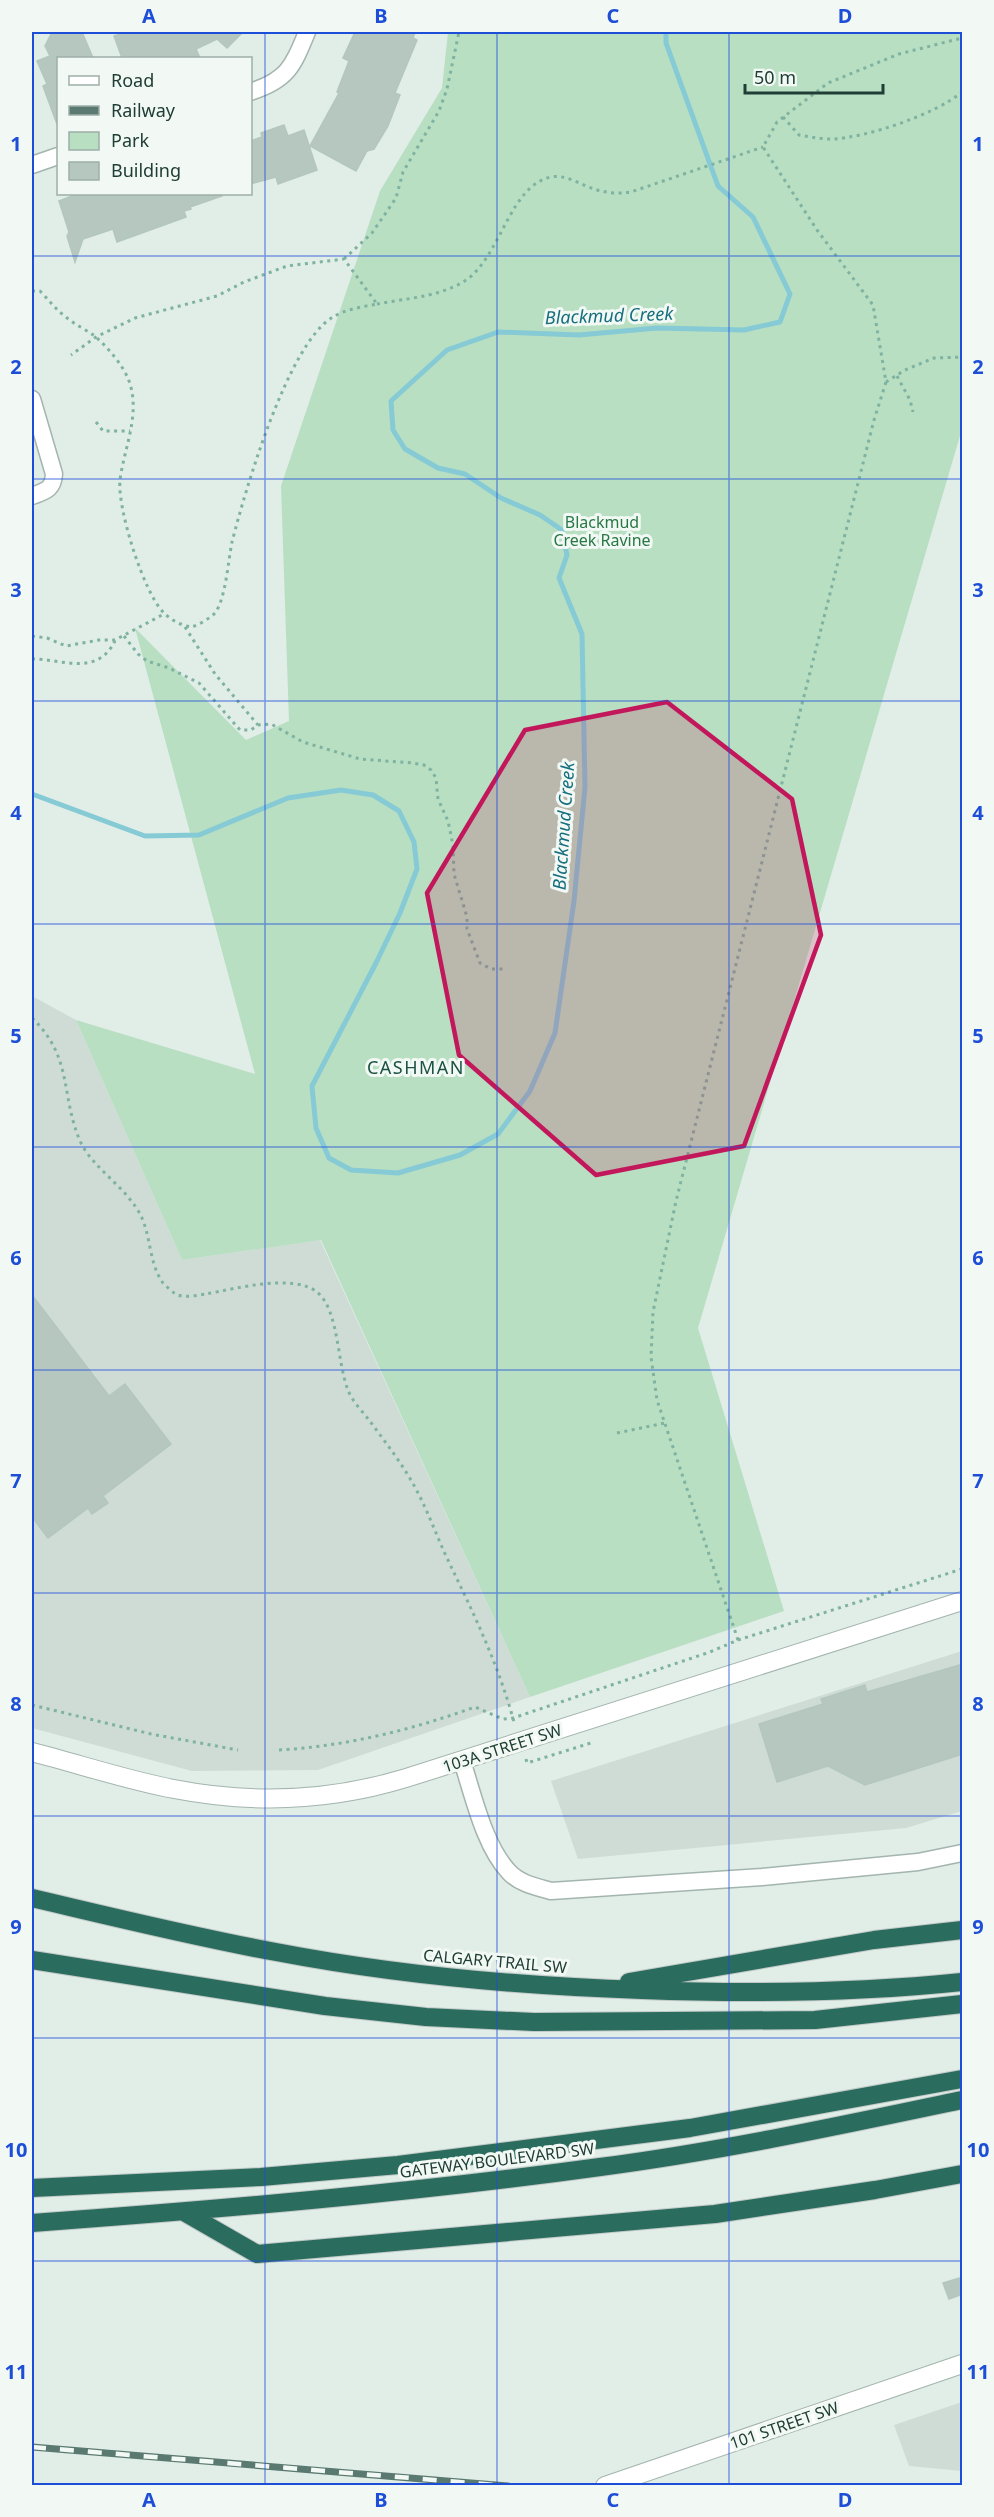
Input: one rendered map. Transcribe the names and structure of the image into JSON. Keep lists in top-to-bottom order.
{
  "streets": {
    "highway": ["CALGARY TRAIL SW", "GATEWAY BOULEVARD SW"],
    "street": ["103A STREET SW", "101 STREET SW"]
  },
  "districts": ["CASHMAN"],
  "water": ["Blackmud Creek"],
  "parks": ["Blackmud Creek Ravine"],
  "legend": [
    "Road",
    "Railway",
    "Park",
    "Building"
  ],
  "scale_bar": "50 m",
  "grid": {
    "columns": [
      "A",
      "B",
      "C",
      "D"
    ],
    "rows": [
      "1",
      "2",
      "3",
      "4",
      "5",
      "6",
      "7",
      "8",
      "9",
      "10",
      "11"
    ]
  }
}
